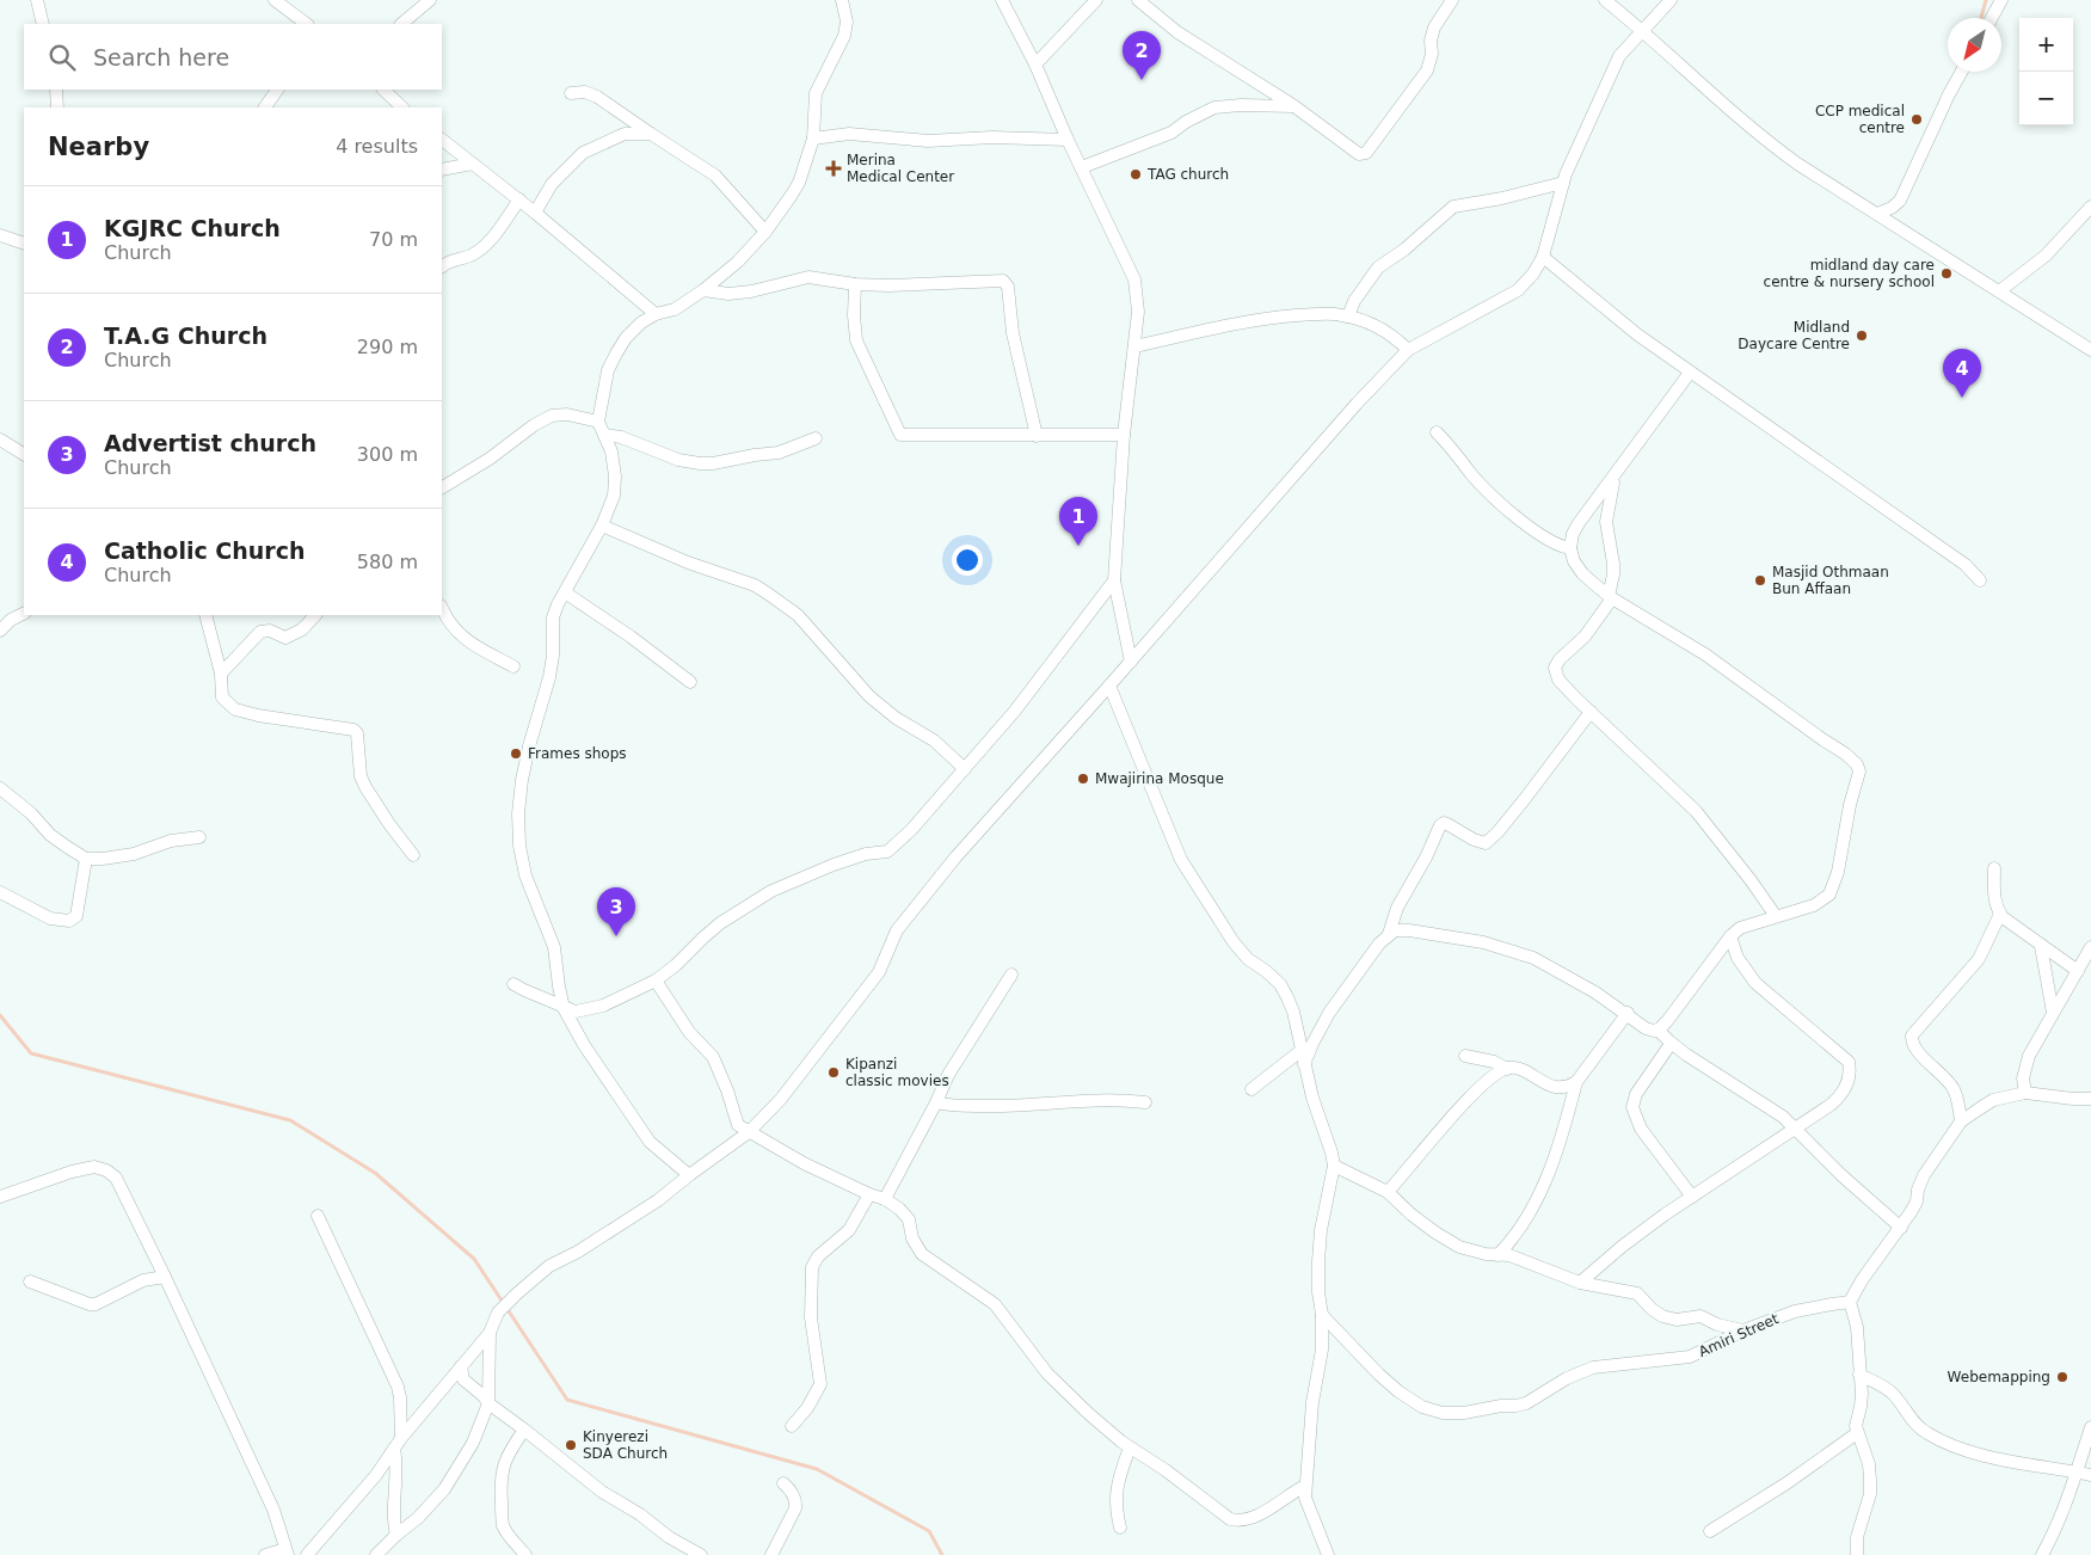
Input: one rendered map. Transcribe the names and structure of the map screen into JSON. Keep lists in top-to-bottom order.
{
  "streets": {
    "street": ["Amiri Street"]
  },
  "places": {
    "other": [
      "CCP medical centre",
      "TAG church",
      "midland day care centre & nursery school",
      "Midland Daycare Centre",
      "Masjid Othmaan Bun Affaan",
      "Frames shops",
      "Mwajirina Mosque",
      "Kipanzi classic movies",
      "Webemapping",
      "Kinyerezi SDA Church"
    ],
    "health": ["Merina Medical Center"]
  },
  "north": "bottom left",
  "page": {
    "map_buttons": ["+", "−"],
    "search": "Search here",
    "pins": [
      "2",
      "4",
      "1",
      "3"
    ],
    "heading": ["Nearby", "4 results"],
    "list": [
      {
        "mark": "1",
        "name": "KGJRC Church",
        "note": "Church",
        "value": "70 m"
      },
      {
        "mark": "2",
        "name": "T.A.G Church",
        "note": "Church",
        "value": "290 m"
      },
      {
        "mark": "3",
        "name": "Advertist church",
        "note": "Church",
        "value": "300 m"
      },
      {
        "mark": "4",
        "name": "Catholic Church",
        "note": "Church",
        "value": "580 m"
      }
    ]
  }
}
